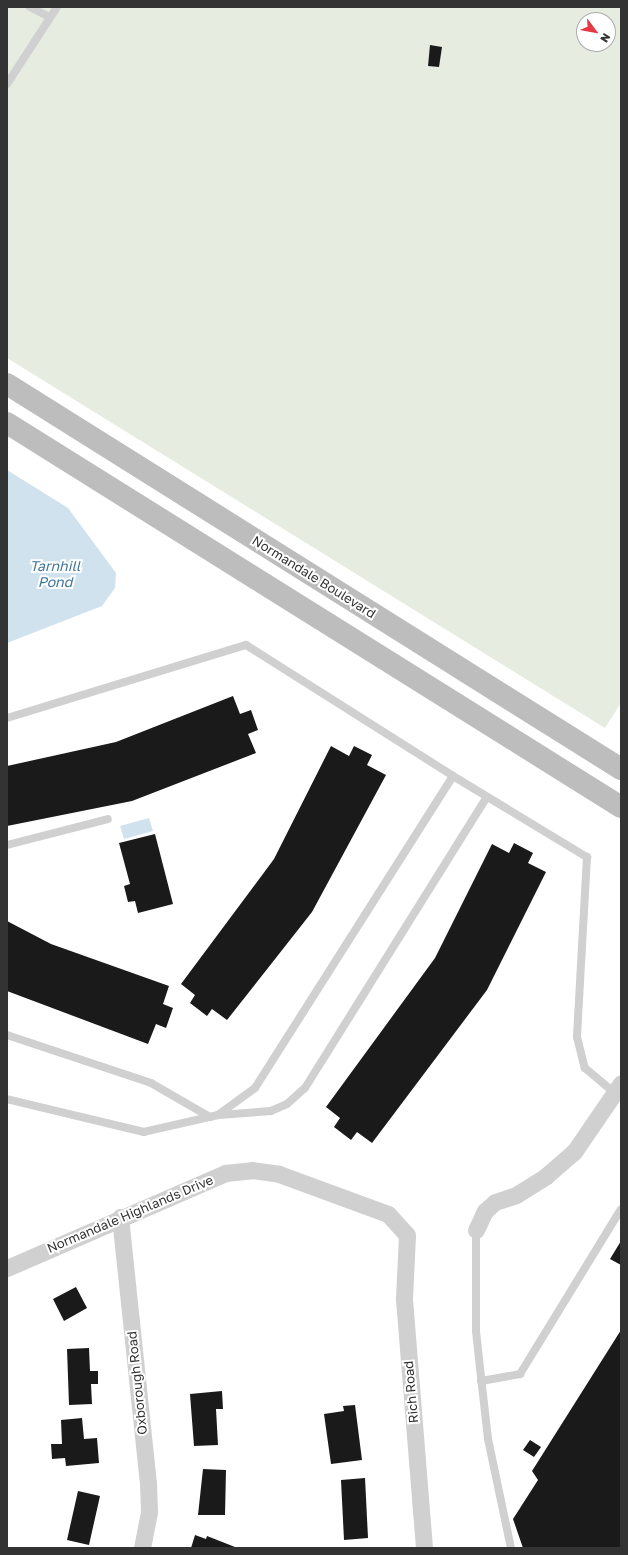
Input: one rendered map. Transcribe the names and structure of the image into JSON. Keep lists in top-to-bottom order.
{
  "streets": {
    "main road": ["Normandale Boulevard"],
    "street": ["Normandale Highlands Drive", "Oxborough Road", "Rich Road"]
  },
  "crossings": [
    ["Normandale Highlands Drive", "Oxborough Road"],
    ["Normandale Highlands Drive", "Rich Road"]
  ],
  "water": ["Tarnhill Pond"],
  "north": "bottom right"
}
